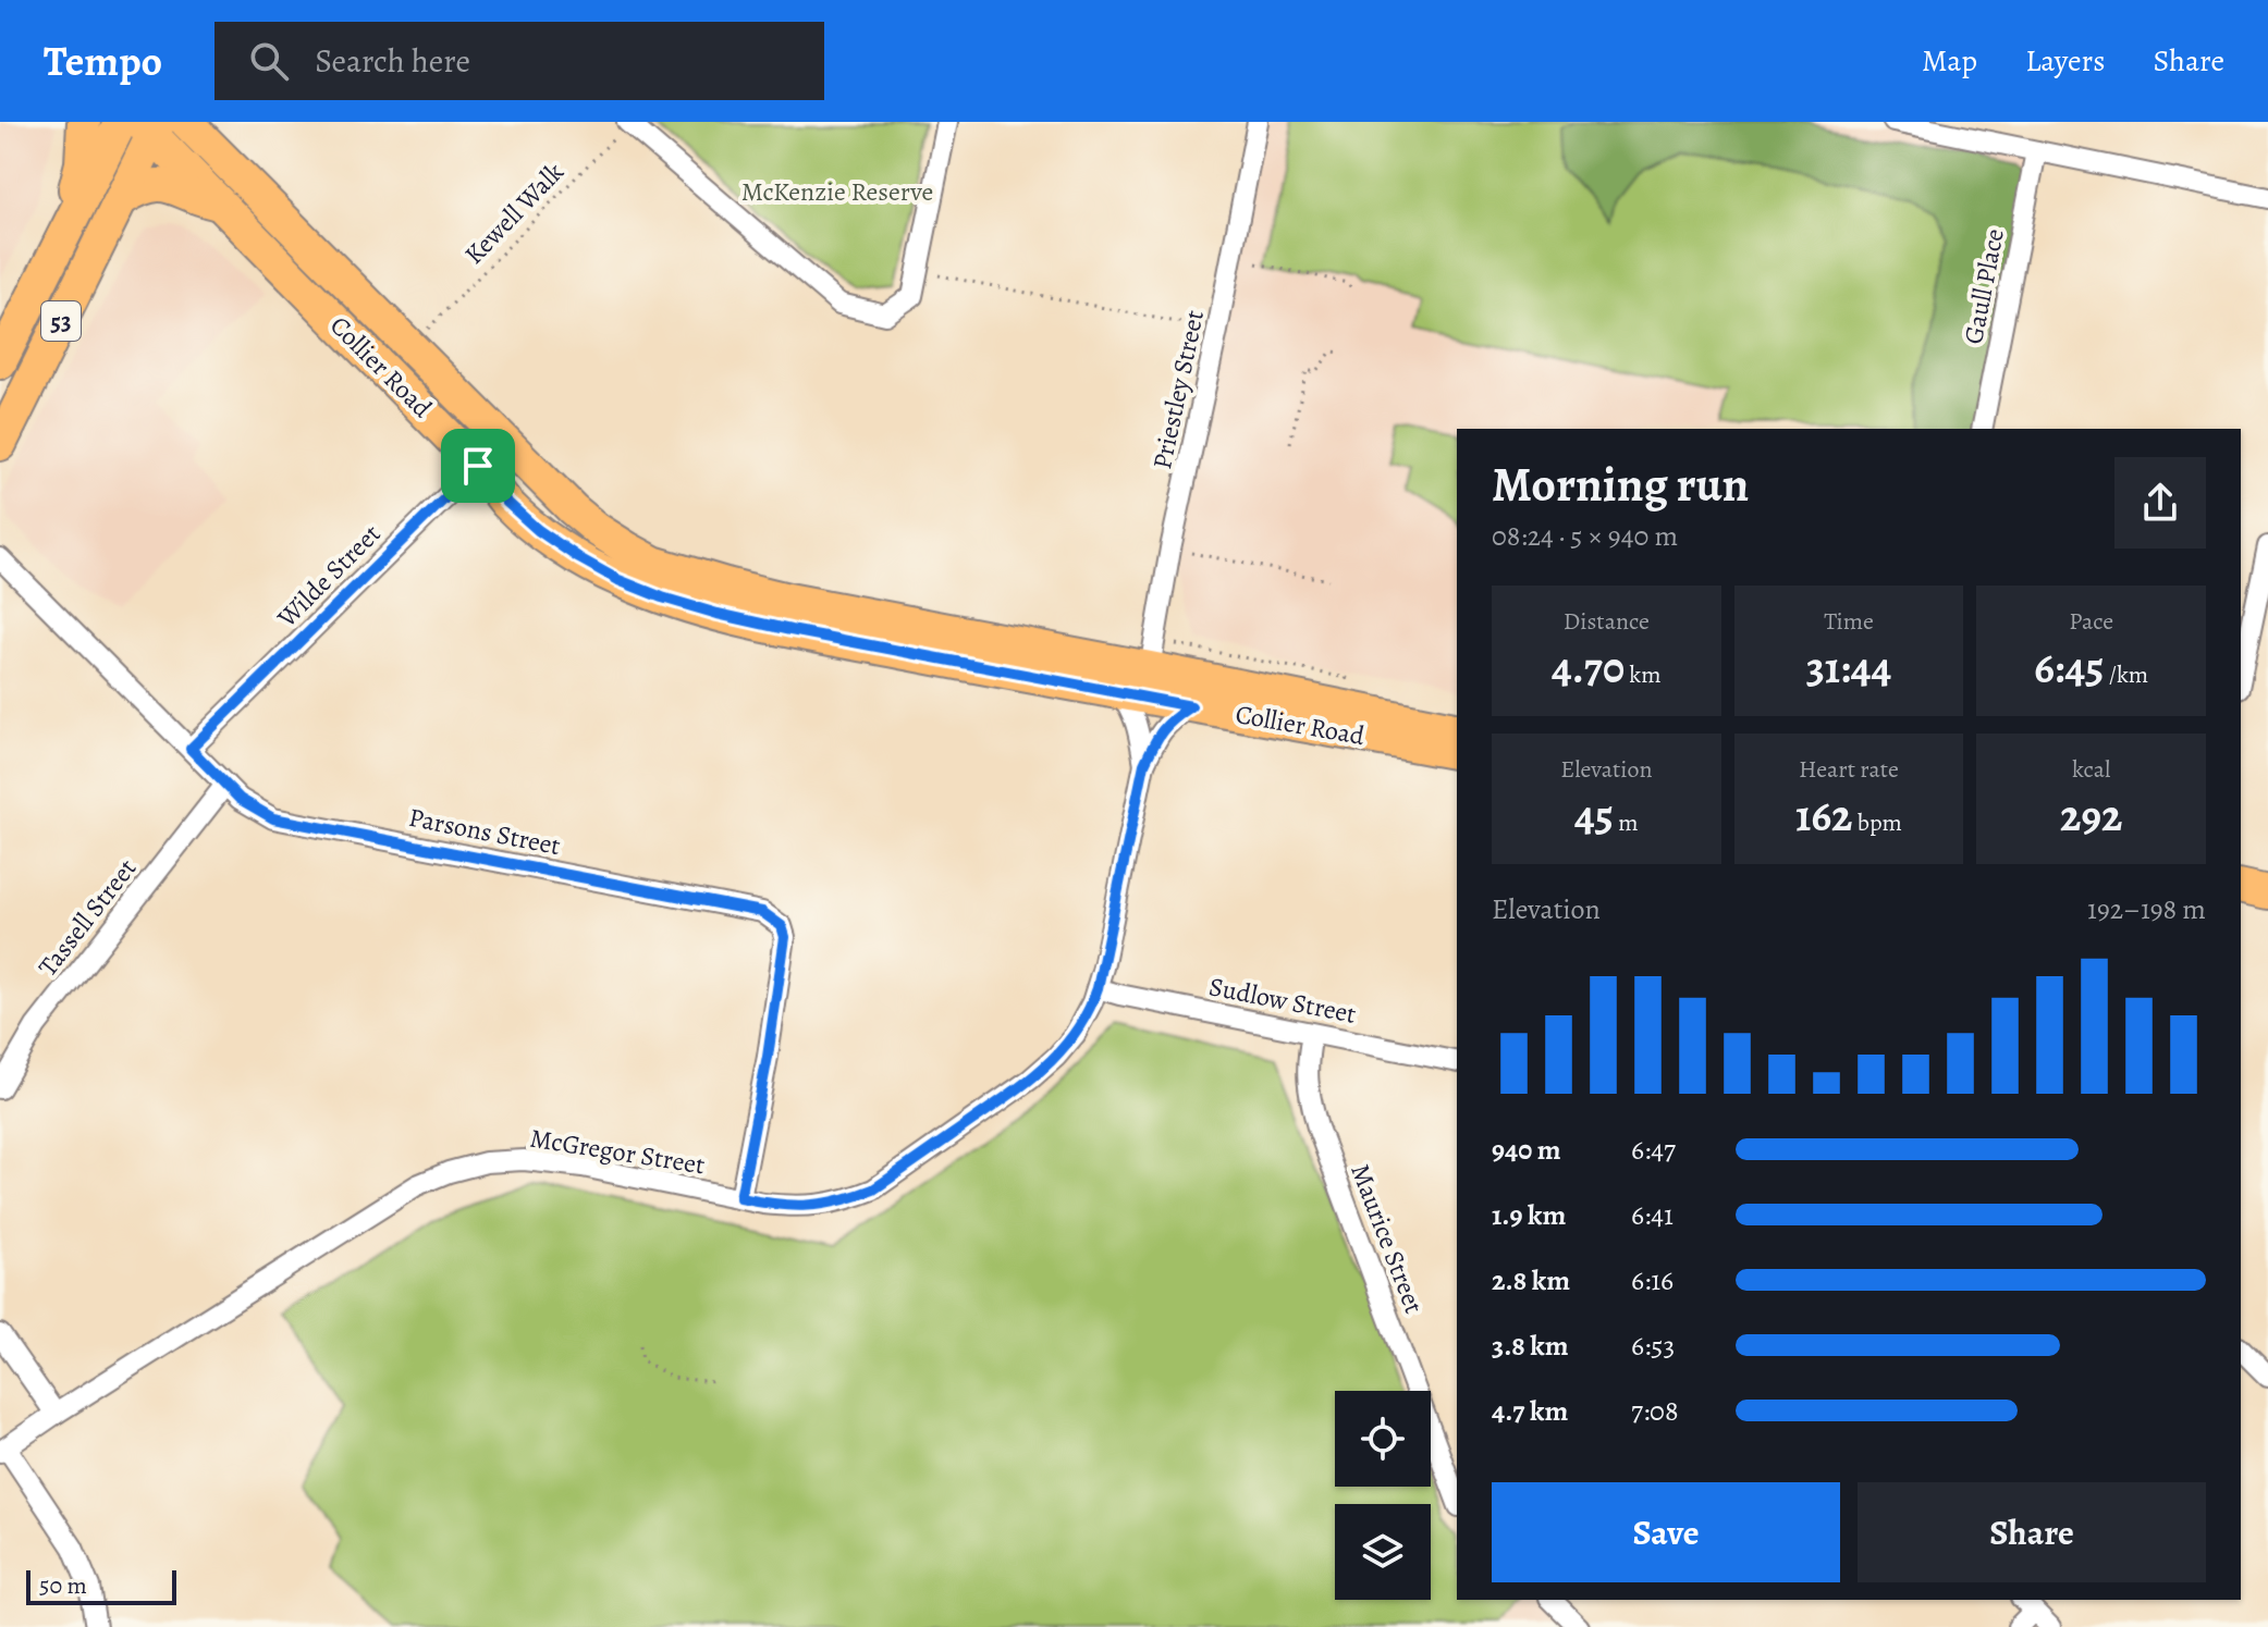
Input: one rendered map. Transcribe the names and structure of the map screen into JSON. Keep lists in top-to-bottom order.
{
  "streets": {
    "main road": ["53", "Collier Road"],
    "street": [
      "Gaull Place",
      "Priestley Street",
      "Wilde Street",
      "Parsons Street",
      "Tassell Street",
      "Sudlow Street",
      "McGregor Street",
      "Maurice Street"
    ],
    "path": ["Kewell Walk"]
  },
  "crossings": [
    ["53", "Collier Road"],
    ["Collier Road", "Priestley Street"],
    ["Collier Road", "Wilde Street"],
    ["Collier Road", "McGregor Street"],
    ["Wilde Street", "Parsons Street"],
    ["Parsons Street", "Tassell Street"],
    ["Parsons Street", "McGregor Street"],
    ["Sudlow Street", "McGregor Street"],
    ["Sudlow Street", "Maurice Street"]
  ],
  "parks": ["McKenzie Reserve"],
  "scale_bar": "50 m",
  "page": {
    "header": "Tempo",
    "search": "Search here",
    "nav": ["Map", "Layers", "Share"],
    "heading": ["Morning run", "08:24 · 5 × 940 m"],
    "stats": [
      ["Distance", "4.70 km"],
      ["Time", "31:44"],
      ["Pace", "6:45 /km"],
      ["Elevation", "45 m"],
      ["Heart rate", "162 bpm"],
      ["kcal", "292"]
    ],
    "chart": ["Elevation", "192–198 m"],
    "list": [
      {
        "name": "940 m",
        "note": "6:47"
      },
      {
        "name": "1.9 km",
        "note": "6:41"
      },
      {
        "name": "2.8 km",
        "note": "6:16"
      },
      {
        "name": "3.8 km",
        "note": "6:53"
      },
      {
        "name": "4.7 km",
        "note": "7:08"
      }
    ],
    "buttons": ["Save", "Share"],
    "scale": "50 m"
  }
}
